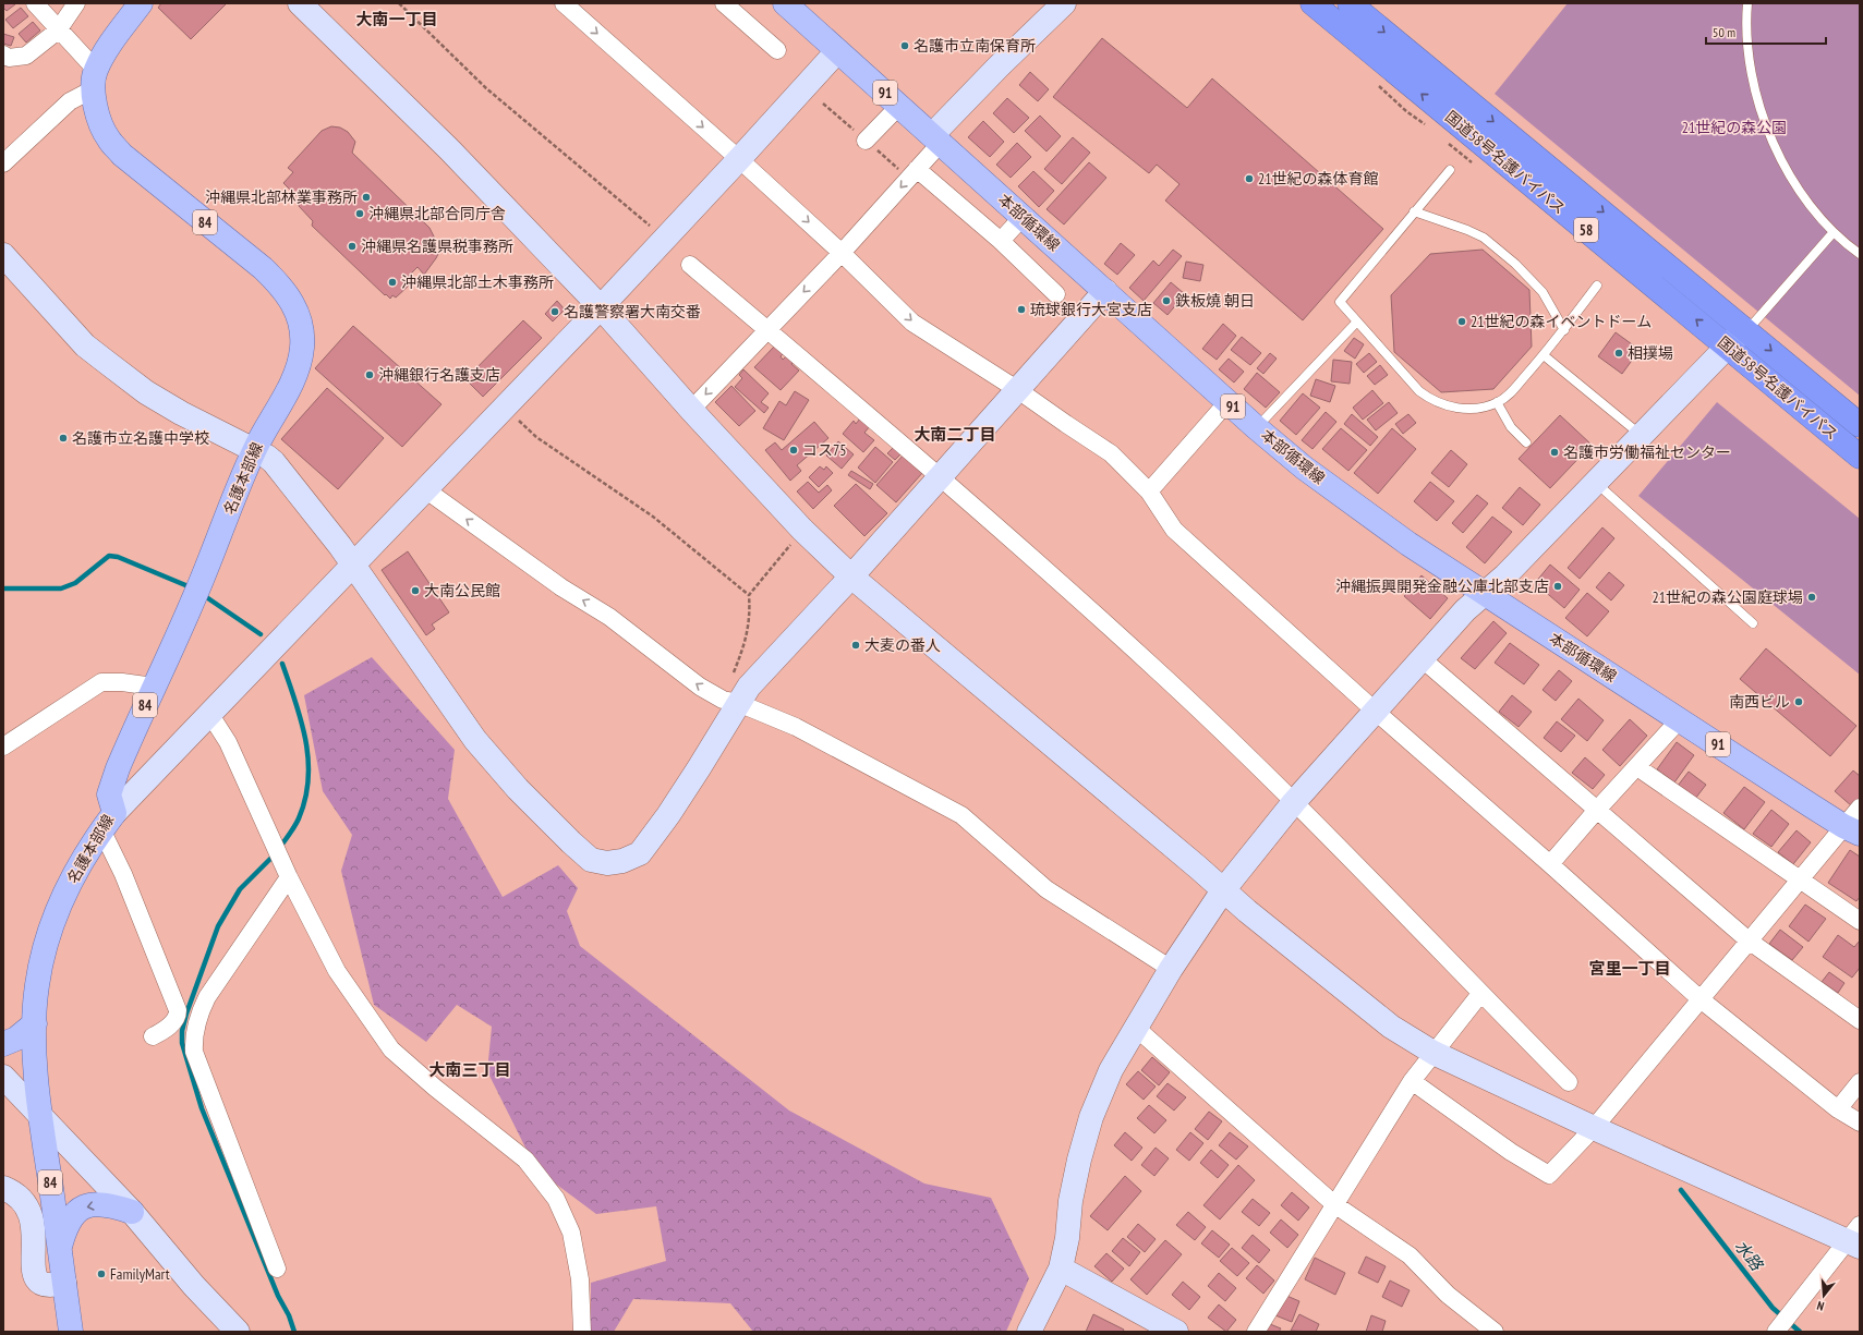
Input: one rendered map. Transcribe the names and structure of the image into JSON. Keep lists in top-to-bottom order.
{
  "streets": {
    "highway": ["国道58号名護バイパス", "58"],
    "main road": [
      "91",
      "84",
      "本部循環線",
      "名護本部線"
    ]
  },
  "crossings": [
    ["84", "名護本部線"]
  ],
  "districts": [
    "大南一丁目",
    "大南二丁目",
    "宮里一丁目",
    "大南三丁目"
  ],
  "water": ["水路"],
  "parks": ["21世紀の森公園"],
  "places": [
    "名護市立南保育所",
    "21世紀の森体育館",
    "沖縄県北部林業事務所",
    "沖縄県北部合同庁舎",
    "沖縄県名護県税事務所",
    "沖縄県北部土木事務所",
    "鉄板燒 朝日",
    "琉球銀行大宮支店",
    "名護警察署大南交番",
    "21世紀の森イベントドーム",
    "相撲場",
    "沖縄銀行名護支店",
    "名護市立名護中学校",
    "コス75",
    "名護市労働福祉センター",
    "沖縄振興開発金融公庫北部支店",
    "大南公民館",
    "21世紀の森公園庭球場",
    "大麦の番人",
    "南西ビル",
    "FamilyMart"
  ],
  "scale_bar": "50 m",
  "north": "bottom"
}
